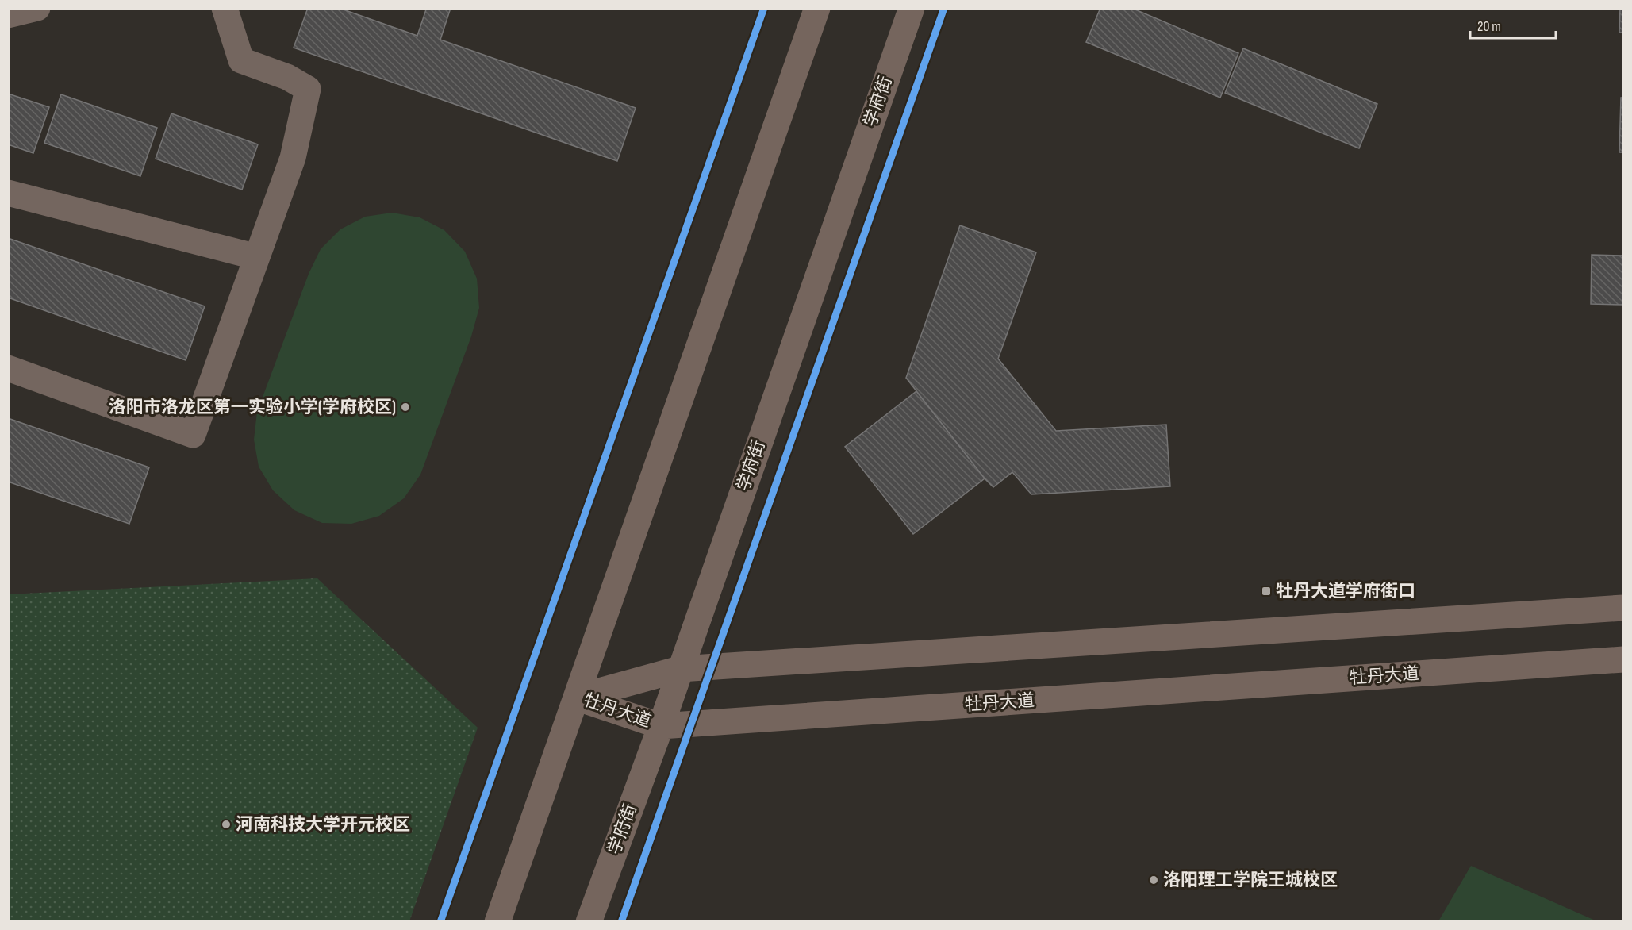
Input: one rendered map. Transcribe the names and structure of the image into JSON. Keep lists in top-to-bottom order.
{
  "streets": {
    "main road": ["学府街", "牡丹大道"]
  },
  "crossings": [
    ["学府街", "牡丹大道"]
  ],
  "places": {
    "other": ["洛阳市洛龙区第一实验小学(学府校区)", "河南科技大学开元校区", "洛阳理工学院王城校区"],
    "transit": ["牡丹大道学府街口"]
  },
  "scale_bar": "20 m"
}
